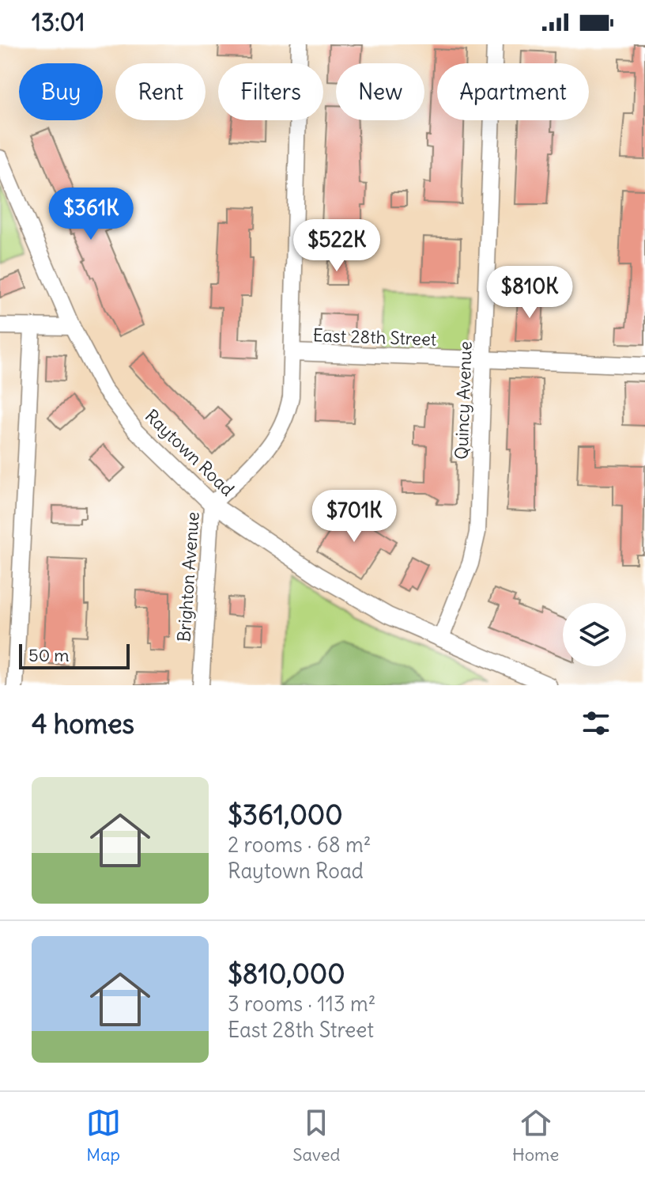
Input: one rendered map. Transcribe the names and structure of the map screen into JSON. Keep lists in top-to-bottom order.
{
  "streets": {
    "street": [
      "East 28th Street",
      "Quincy Avenue",
      "Raytown Road",
      "Brighton Avenue"
    ]
  },
  "crossings": [
    ["East 28th Street", "Quincy Avenue"],
    ["East 28th Street", "Brighton Avenue"],
    ["Quincy Avenue", "Raytown Road"],
    ["Raytown Road", "Brighton Avenue"]
  ],
  "scale_bar": "50 m",
  "page": {
    "status": "13:01",
    "chip": [
      "Buy",
      "Rent",
      "Filters",
      "New",
      "Apartment"
    ],
    "price": [
      "$361K",
      "$522K",
      "$810K",
      "$701K"
    ],
    "scale": "50 m",
    "heading": "4 homes",
    "list": [
      {
        "name": "$361,000",
        "note": "2 rooms · 68 m² · Raytown Road"
      },
      {
        "name": "$810,000",
        "note": "3 rooms · 113 m² · East 28th Street"
      }
    ],
    "tabs": ["Map", "Saved", "Home"]
  }
}
